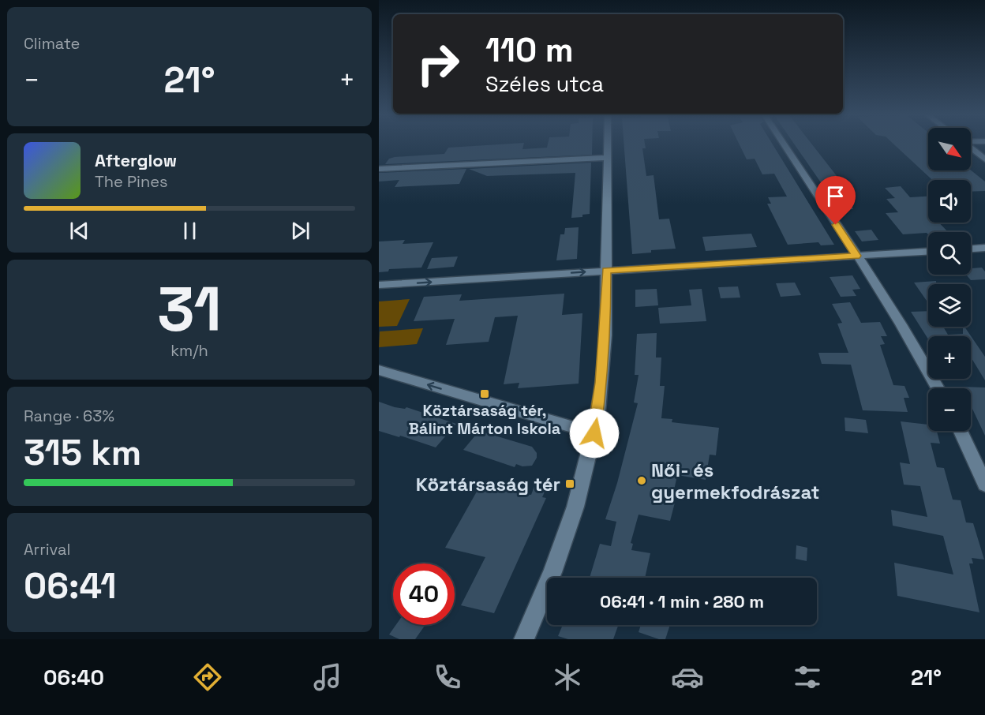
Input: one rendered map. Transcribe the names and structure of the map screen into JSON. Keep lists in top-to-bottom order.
{
  "places": {
    "transit": ["Köztársaság tér, Bálint Márton Iskola", "Köztársaság tér"],
    "other": ["Női- és gyermekfodrászat"]
  },
  "north": "bottom right",
  "page": {
    "tile": [
      "Climate",
      ["31", "km/h"],
      ["Range · 63%", "315 km"],
      ["Arrival", "06:41"]
    ],
    "turn": ["110 m", "Széles utca"],
    "heat": ["−", "21°", "+"],
    "map_buttons": ["+", "−"],
    "song": ["Afterglow", "The Pines"],
    "limit": "40",
    "trip": "06:41 · 1 min · 280 m",
    "tabs": ["06:40", "21°"]
  }
}
